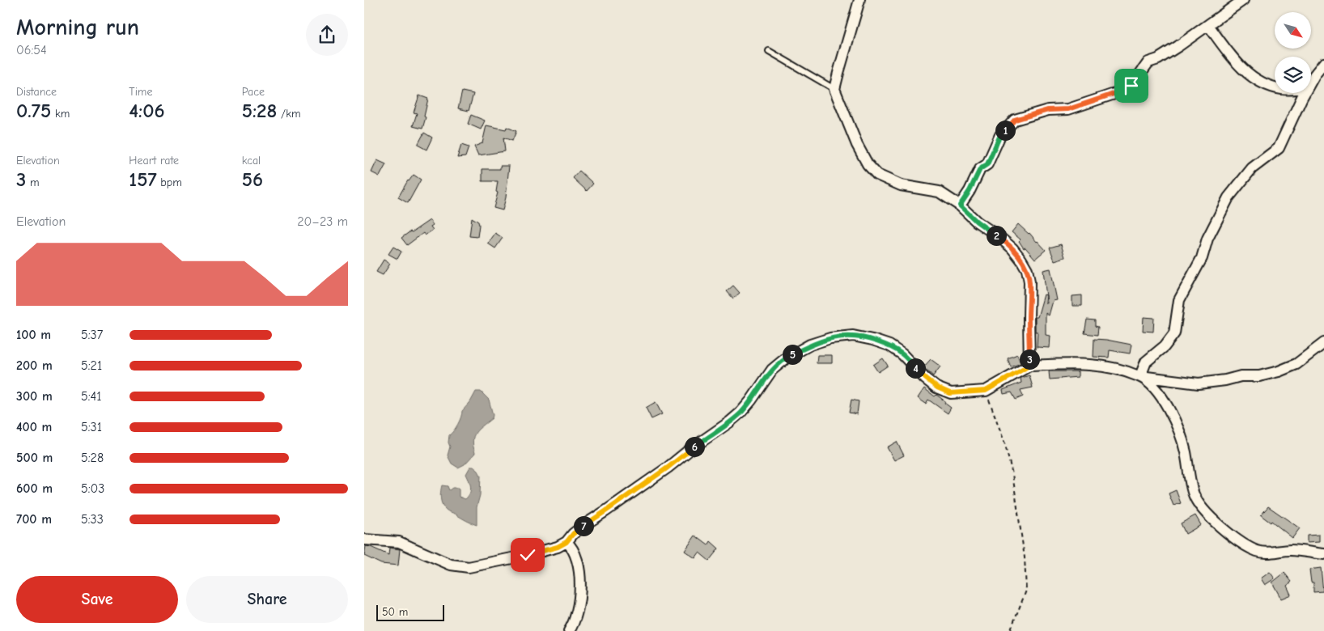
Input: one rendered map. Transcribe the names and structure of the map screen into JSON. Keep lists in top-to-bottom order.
{
  "scale_bar": "50 m",
  "north": "bottom right",
  "page": {
    "heading": ["Morning run", "06:54"],
    "stats": [
      ["Distance", "0.75 km"],
      ["Time", "4:06"],
      ["Pace", "5:28 /km"],
      ["Elevation", "3 m"],
      ["Heart rate", "157 bpm"],
      ["kcal", "56"]
    ],
    "pins": [
      "1",
      "2",
      "5",
      "3",
      "4",
      "6",
      "7"
    ],
    "chart": ["Elevation", "20–23 m"],
    "list": [
      {
        "name": "100 m",
        "note": "5:37"
      },
      {
        "name": "200 m",
        "note": "5:21"
      },
      {
        "name": "300 m",
        "note": "5:41"
      },
      {
        "name": "400 m",
        "note": "5:31"
      },
      {
        "name": "500 m",
        "note": "5:28"
      },
      {
        "name": "600 m",
        "note": "5:03"
      },
      {
        "name": "700 m",
        "note": "5:33"
      }
    ],
    "buttons": ["Save", "Share"],
    "scale": "50 m"
  }
}
